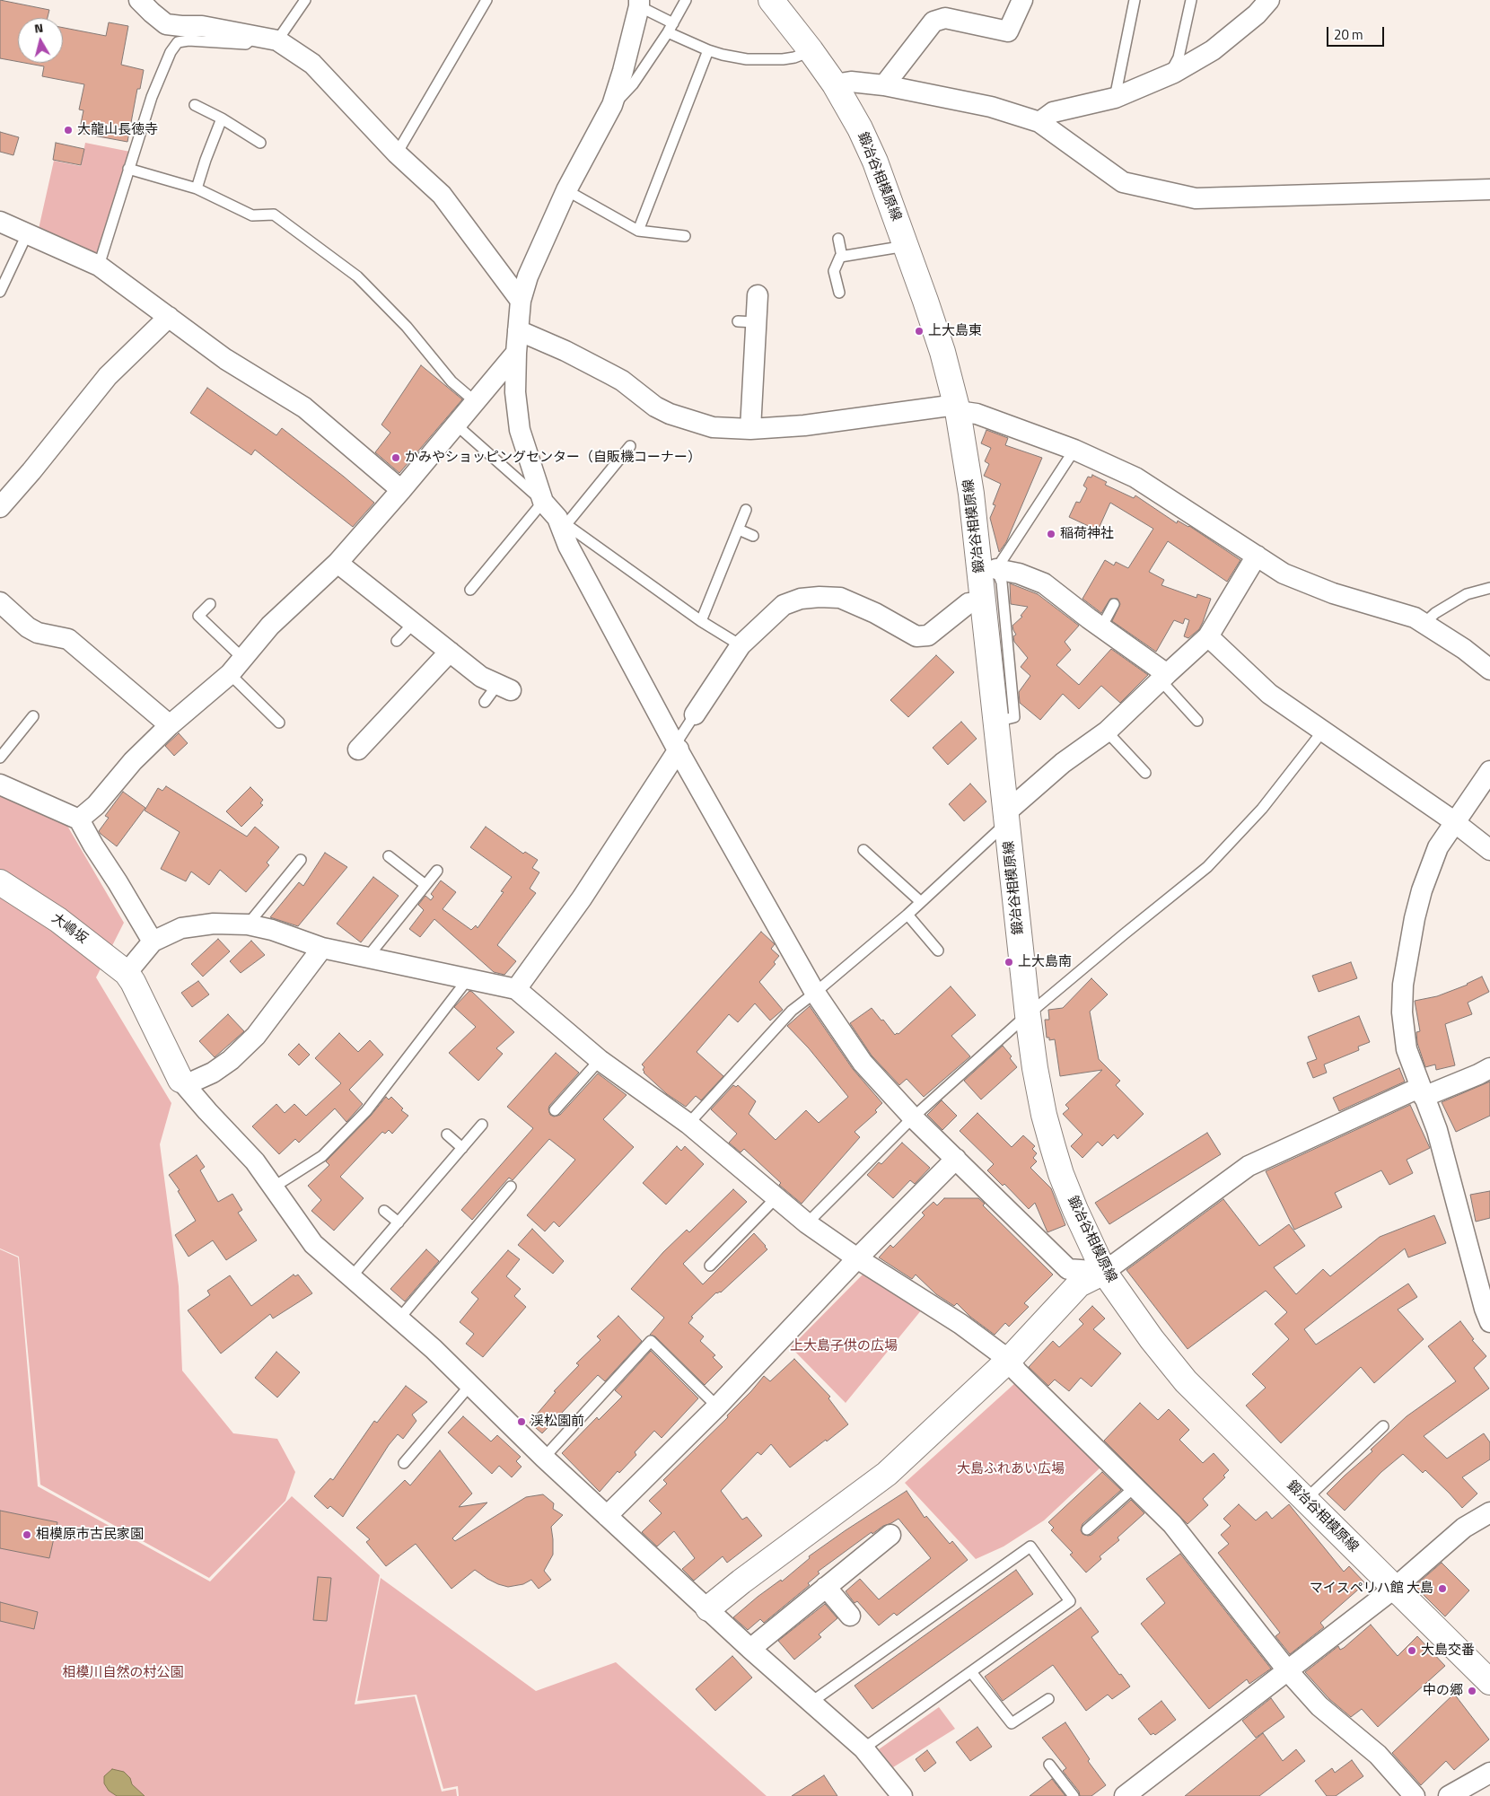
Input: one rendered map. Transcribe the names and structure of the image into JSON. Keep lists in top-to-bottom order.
{
  "streets": {
    "main road": ["鍛冶谷相模原線", "大嶋坂"]
  },
  "parks": ["上大島子供の広場", "大島ふれあい広場", "相模川自然の村公園"],
  "places": [
    "大龍山長徳寺",
    "上大島東",
    "かみやショッピングセンター（自販機コーナー）",
    "稲荷神社",
    "上大島南",
    "渓松園前",
    "相模原市古民家園",
    "マイスペリハ館 大島",
    "大島交番",
    "中の郷"
  ],
  "scale_bar": "20 m",
  "north": "top"
}
